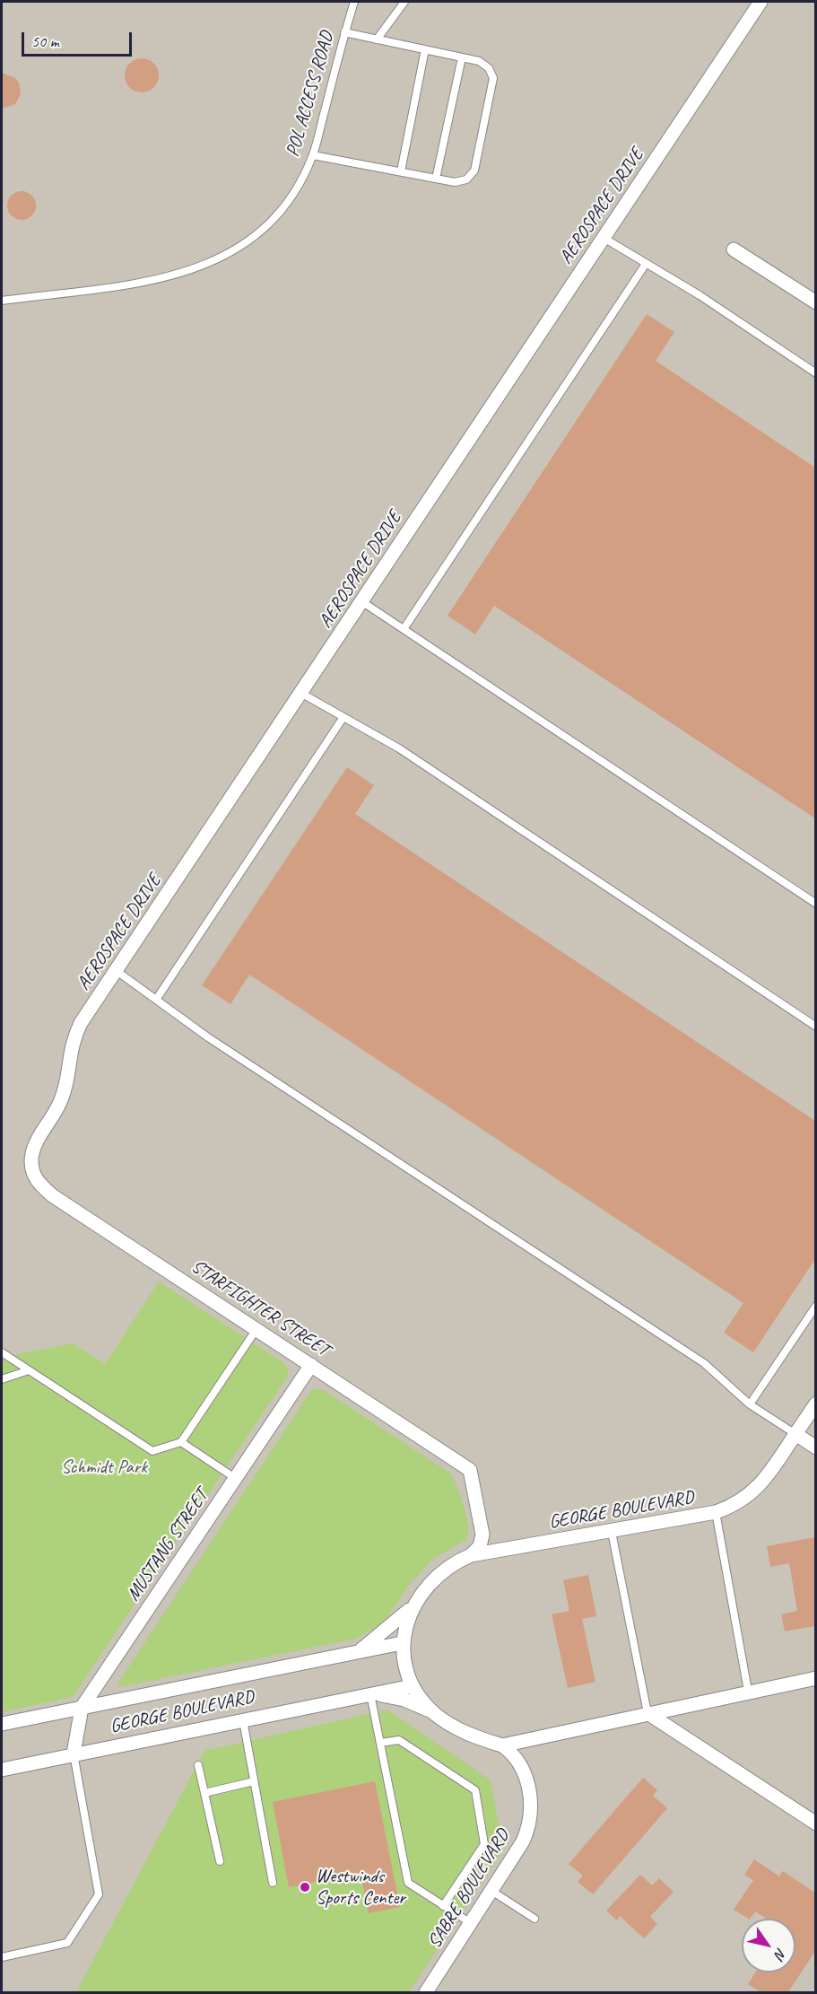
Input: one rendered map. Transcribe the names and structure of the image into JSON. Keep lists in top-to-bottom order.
{
  "streets": {
    "street": [
      "AEROSPACE DRIVE",
      "STARFIGHTER STREET",
      "GEORGE BOULEVARD",
      "MUSTANG STREET",
      "SABRE BOULEVARD"
    ],
    "lane": ["POL ACCESS ROAD"]
  },
  "crossings": [
    ["AEROSPACE DRIVE", "STARFIGHTER STREET"],
    ["STARFIGHTER STREET", "GEORGE BOULEVARD"],
    ["STARFIGHTER STREET", "MUSTANG STREET"],
    ["GEORGE BOULEVARD", "MUSTANG STREET"],
    ["GEORGE BOULEVARD", "SABRE BOULEVARD"]
  ],
  "parks": ["Schmidt Park"],
  "places": ["Westwinds Sports Center"],
  "scale_bar": "50 m",
  "north": "bottom right"
}
